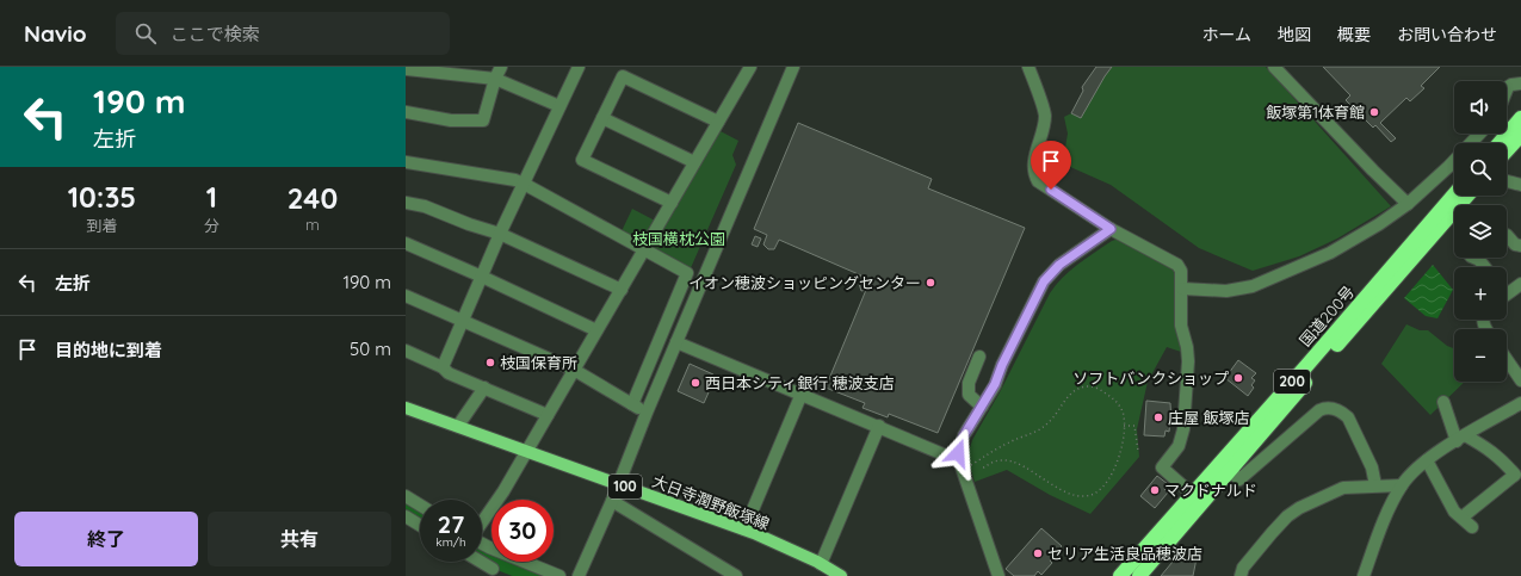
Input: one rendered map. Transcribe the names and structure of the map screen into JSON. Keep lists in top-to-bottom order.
{
  "streets": {
    "highway": ["国道200号", "200"],
    "main road": ["100", "大日寺潤野飯塚線"]
  },
  "parks": ["枝国横枕公園"],
  "places": [
    "飯塚第1体育館",
    "イオン穂波ショッピングセンター",
    "枝国保育所",
    "ソフトバンクショップ",
    "西日本シティ銀行 穂波支店",
    "庄屋 飯塚店",
    "マクドナルド",
    "セリア生活良品穂波店"
  ],
  "page": {
    "header": "Navio",
    "search": "ここで検索",
    "nav": [
      "ホーム",
      "地図",
      "概要",
      "お問い合わせ"
    ],
    "turn": ["190 m", "左折"],
    "map_buttons": ["+", "−"],
    "eta": [
      "10:35",
      "到着",
      "1",
      "分",
      "240",
      "m"
    ],
    "list": [
      {
        "name": "左折",
        "value": "190 m"
      },
      {
        "name": "目的地に到着",
        "value": "50 m"
      }
    ],
    "speed": "27 km/h",
    "limit": "30",
    "buttons": ["終了", "共有"]
  }
}
